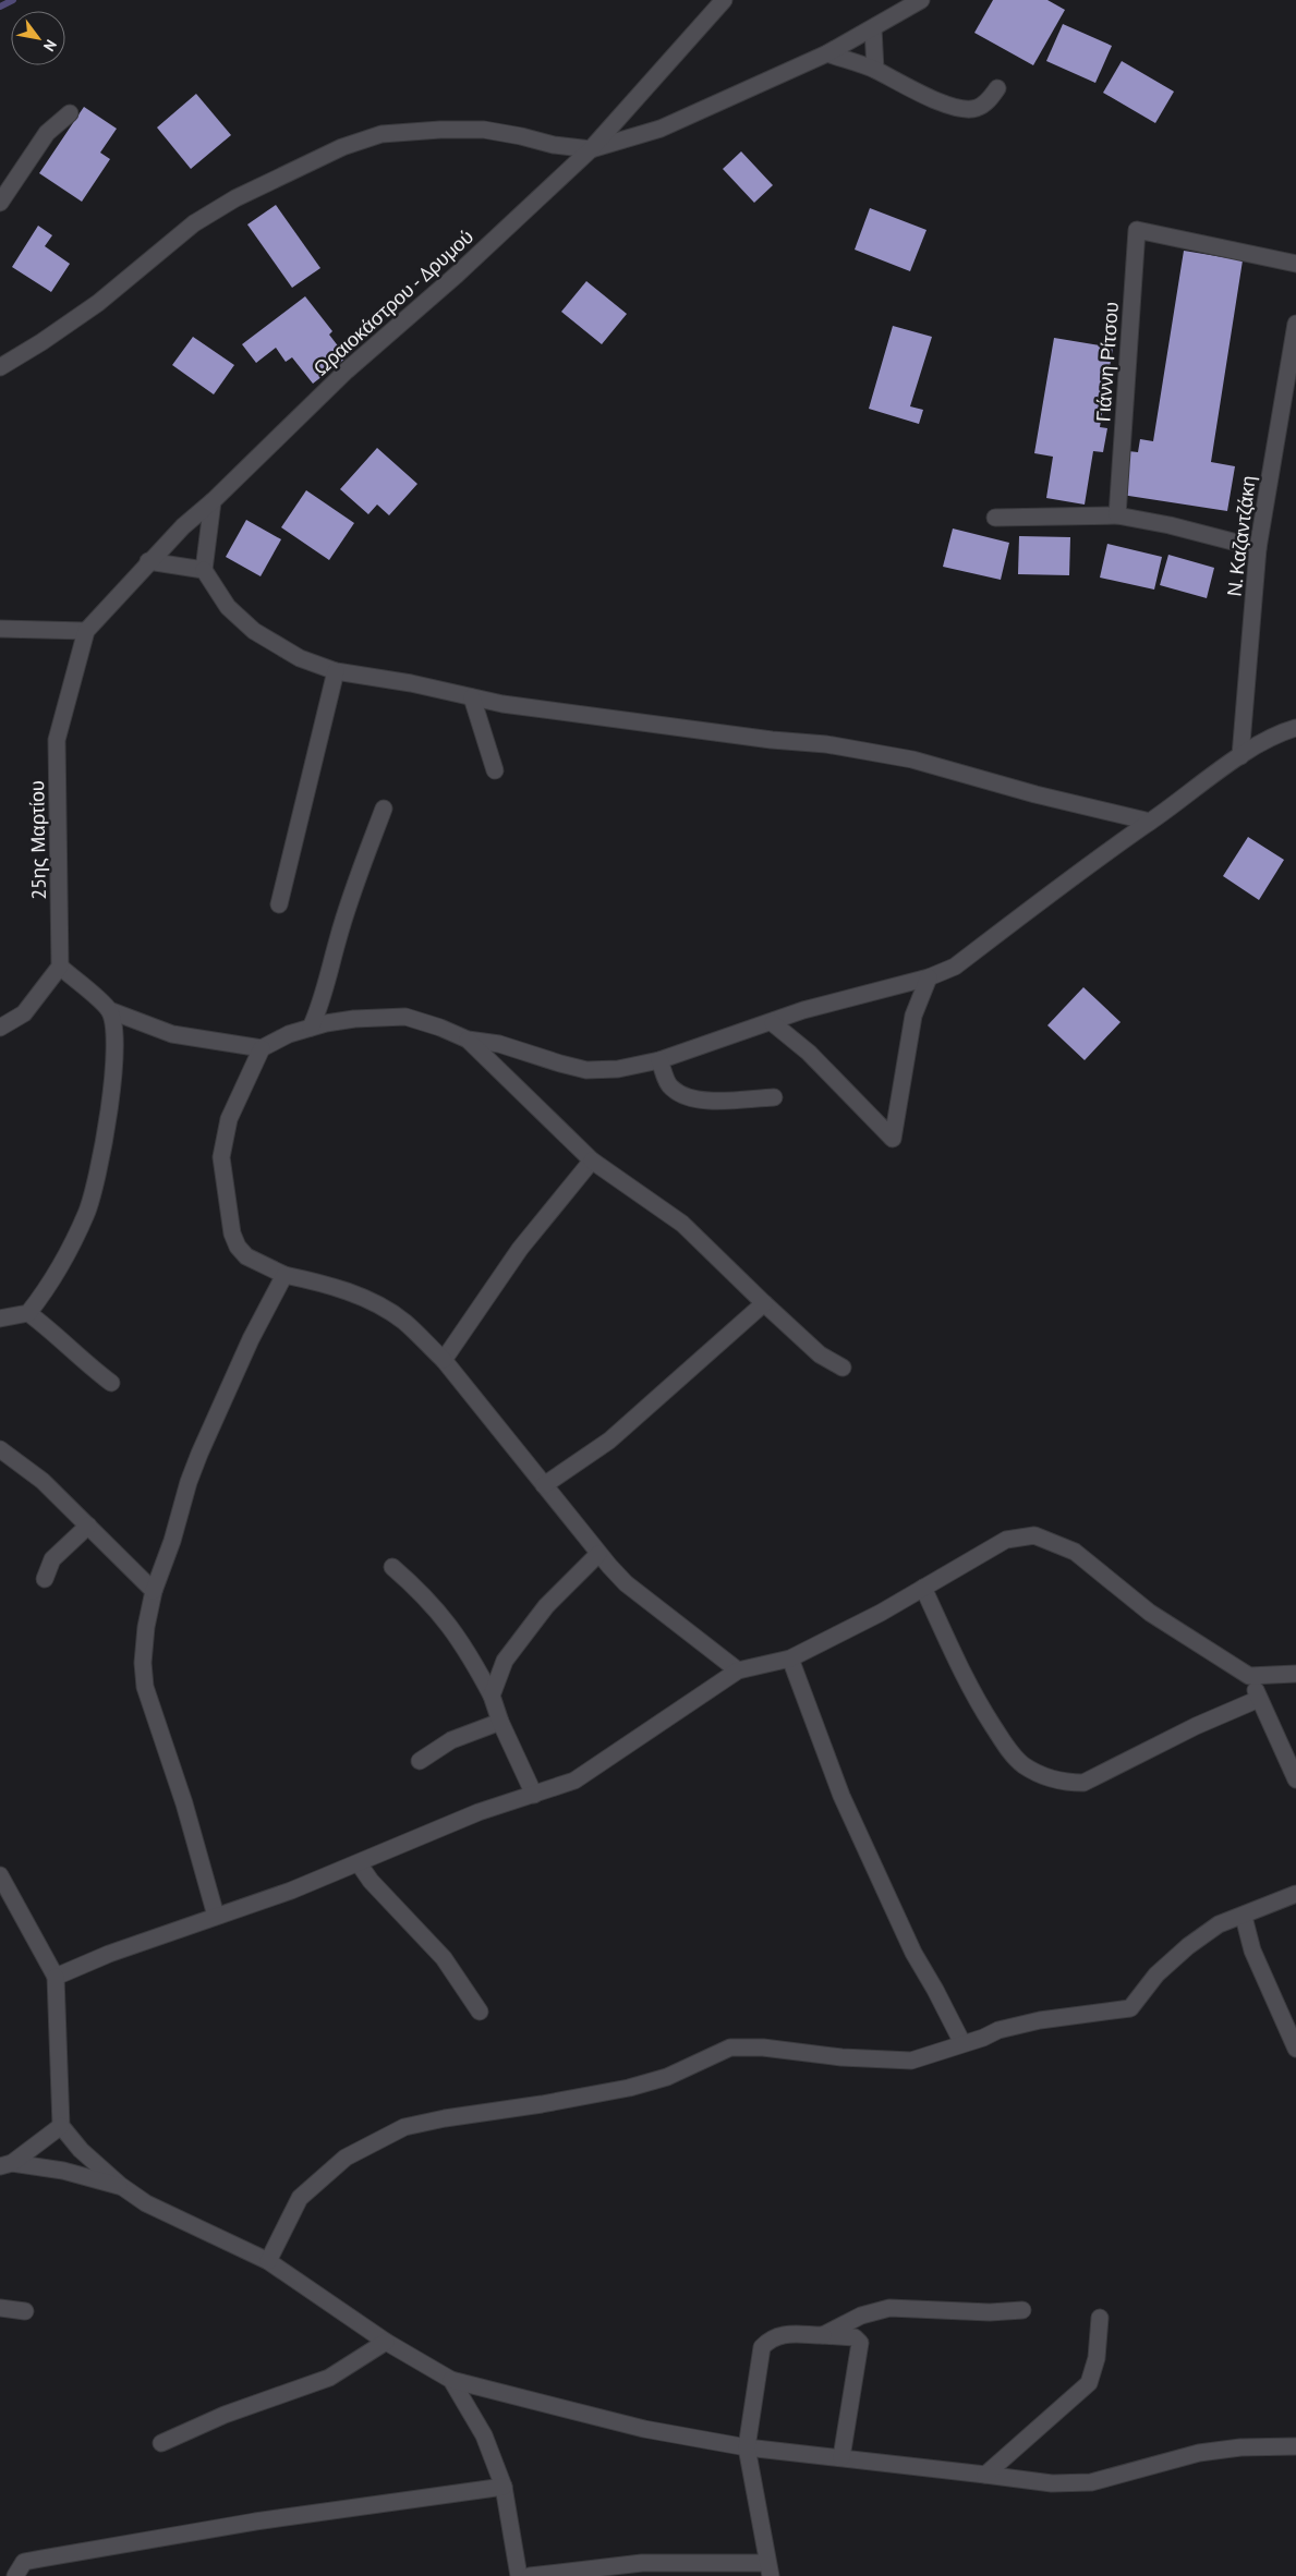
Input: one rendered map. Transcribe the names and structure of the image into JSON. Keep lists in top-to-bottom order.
{
  "streets": {
    "street": [
      "Ωραιοκάστρου - Δρυμού",
      "Γιάννη Ρίτσου",
      "Ν. Καζαντζάκη",
      "25ης Μαρτίου"
    ]
  },
  "crossings": [
    ["Ωραιοκάστρου - Δρυμού", "25ης Μαρτίου"]
  ],
  "north": "bottom right"
}
